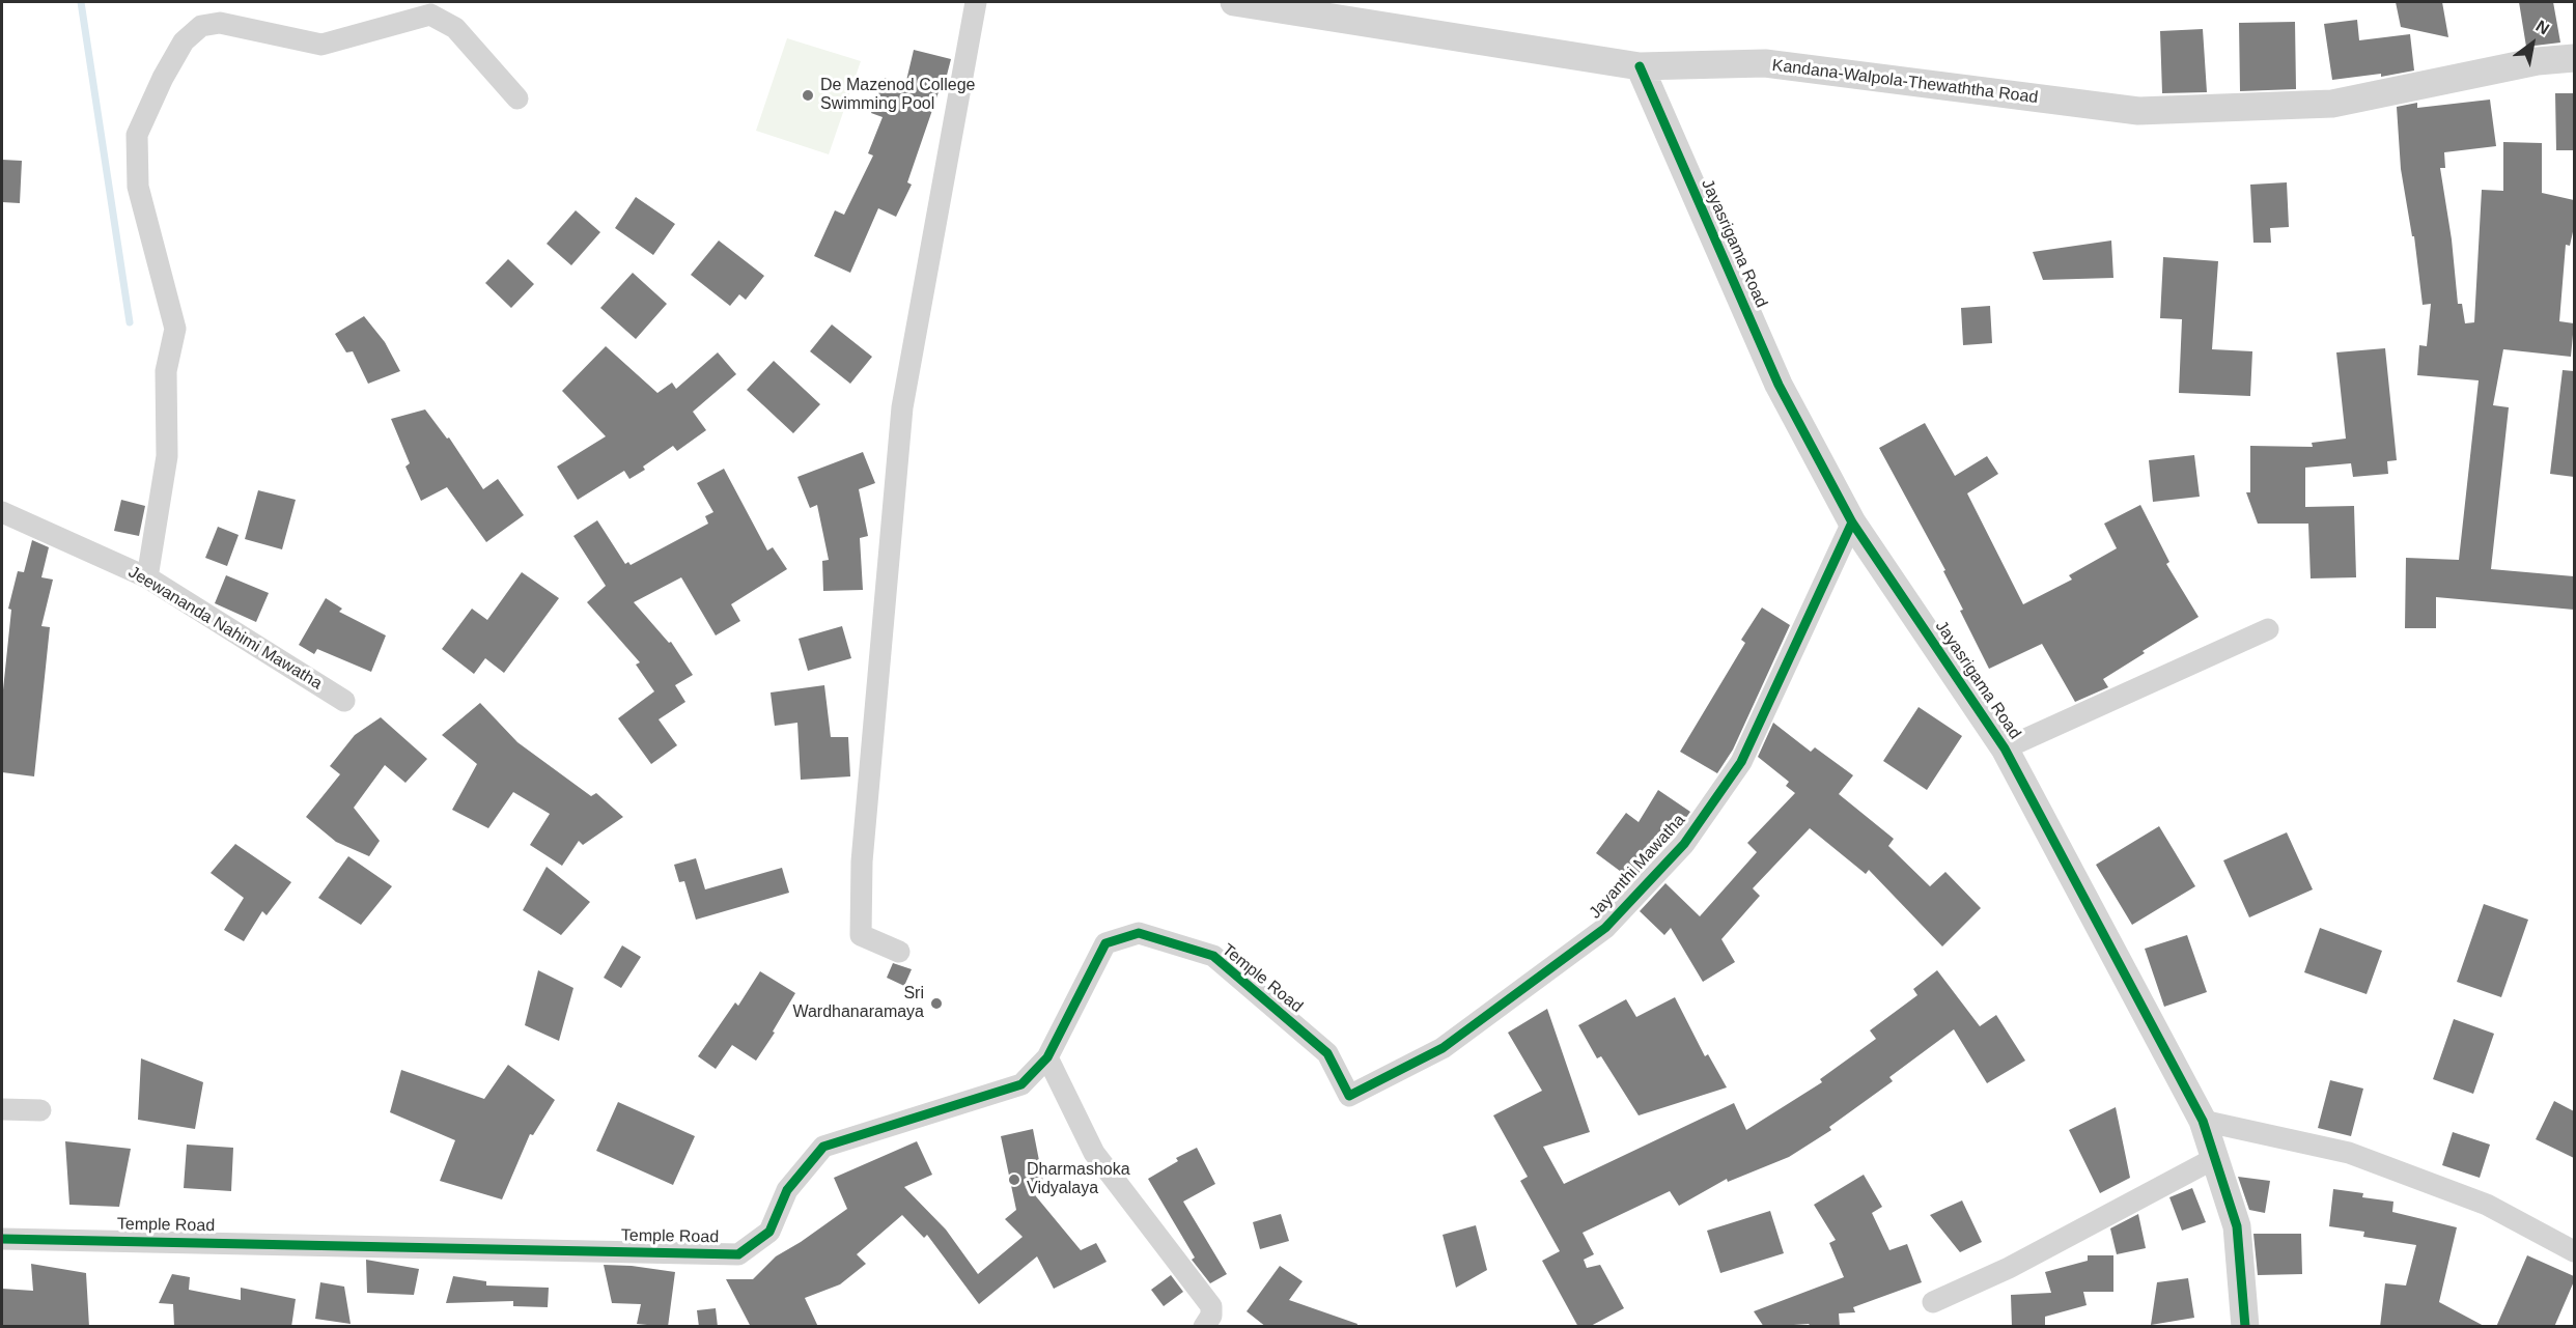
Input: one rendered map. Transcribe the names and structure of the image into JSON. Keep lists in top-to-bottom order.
{
  "streets": {
    "street": [
      "Kandana-Walpola-Thewaththa Road",
      "Jayasrigama Road",
      "Jeewananda Nahimi Mawatha",
      "Jayanthi Mawatha",
      "Temple Road"
    ]
  },
  "crossings": [
    ["Kandana-Walpola-Thewaththa Road", "Jayasrigama Road"],
    ["Jayasrigama Road", "Jayanthi Mawatha"],
    ["Jayanthi Mawatha", "Temple Road"]
  ],
  "places": ["De Mazenod College Swimming Pool", "Sri Wardhanaramaya", "Dharmashoka Vidyalaya"],
  "north": "top right"
}
